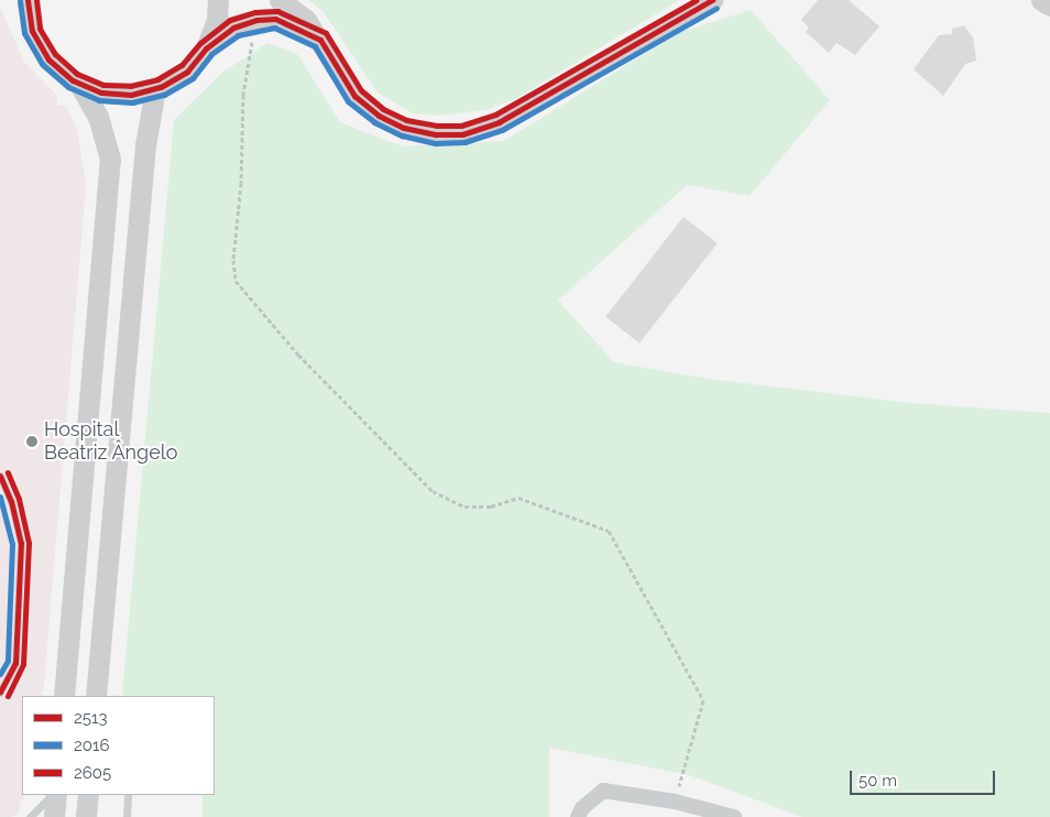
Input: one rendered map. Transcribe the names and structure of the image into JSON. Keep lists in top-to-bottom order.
{
  "places": ["Hospital Beatriz Ângelo"],
  "lines": ["transit line 2513", "transit line 2605", "transit line 2016"],
  "legend": ["2513", "2016", "2605"],
  "scale_bar": "50 m"
}
